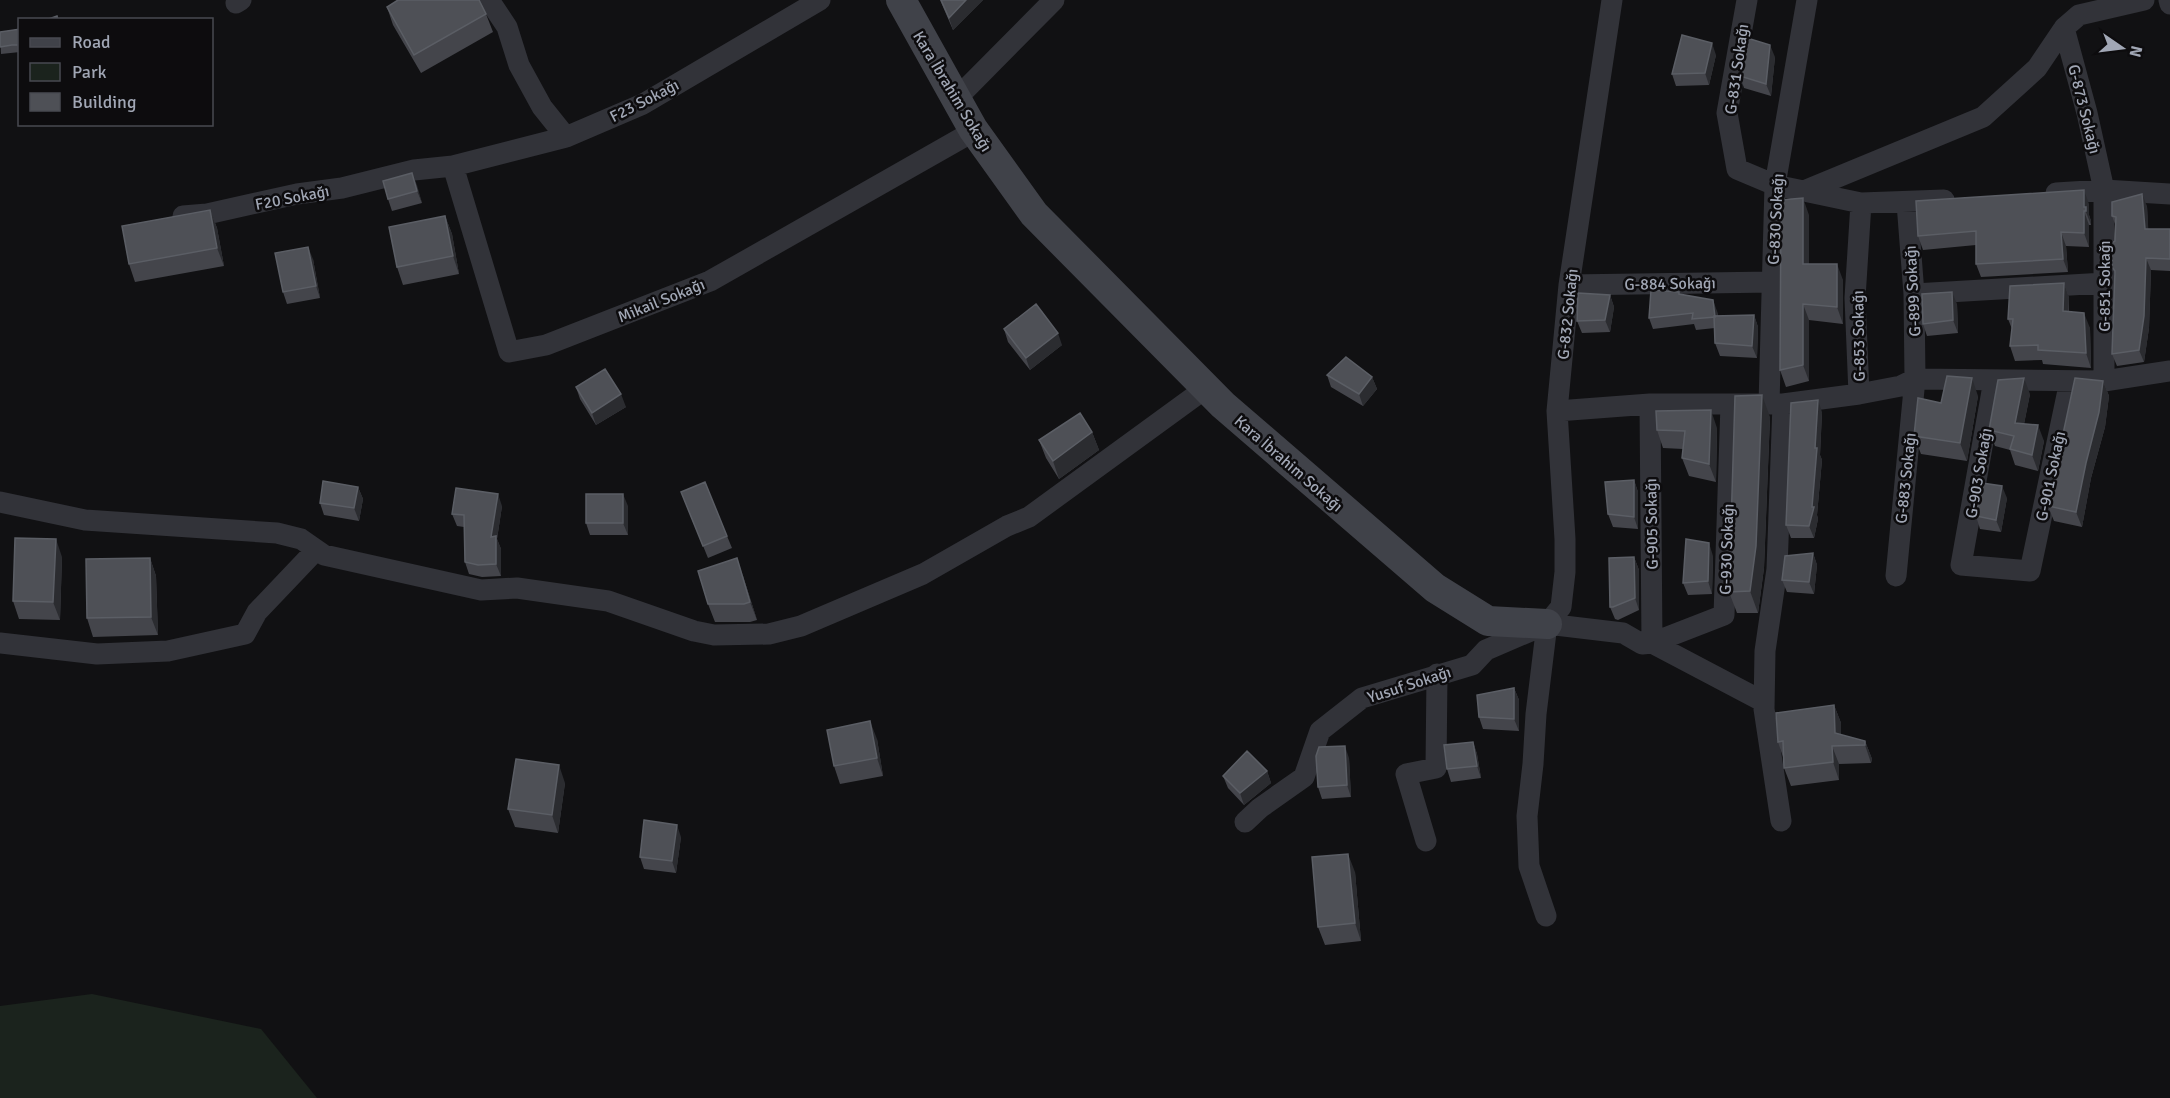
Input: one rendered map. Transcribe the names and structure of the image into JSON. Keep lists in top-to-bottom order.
{
  "streets": {
    "street": [
      "G-831 Sokağı",
      "Kara İbrahim Sokağı",
      "F23 Sokağı",
      "G-873 Sokağı",
      "F20 Sokağı",
      "G-830 Sokağı",
      "G-884 Sokağı",
      "G-851 Sokağı",
      "G-899 Sokağı",
      "Mikail Sokağı",
      "G-832 Sokağı",
      "G-853 Sokağı",
      "G-903 Sokağı",
      "G-901 Sokağı",
      "G-883 Sokağı",
      "G-905 Sokağı",
      "G-930 Sokağı",
      "Yusuf Sokağı"
    ]
  },
  "crossings": [
    ["G-831 Sokağı", "G-830 Sokağı"],
    ["Kara İbrahim Sokağı", "Mikail Sokağı"],
    ["Kara İbrahim Sokağı", "G-832 Sokağı"],
    ["Kara İbrahim Sokağı", "Yusuf Sokağı"],
    ["F23 Sokağı", "F20 Sokağı"],
    ["F23 Sokağı", "Mikail Sokağı"],
    ["G-873 Sokağı", "G-851 Sokağı"],
    ["F20 Sokağı", "Mikail Sokağı"],
    ["G-830 Sokağı", "G-884 Sokağı"],
    ["G-830 Sokağı", "G-853 Sokağı"],
    ["G-884 Sokağı", "G-832 Sokağı"],
    ["G-899 Sokağı", "G-883 Sokağı"],
    ["G-832 Sokağı", "Yusuf Sokağı"],
    ["G-903 Sokağı", "G-901 Sokağı"],
    ["G-905 Sokağı", "G-930 Sokağı"]
  ],
  "legend": ["Road", "Park", "Building"],
  "north": "right"
}
